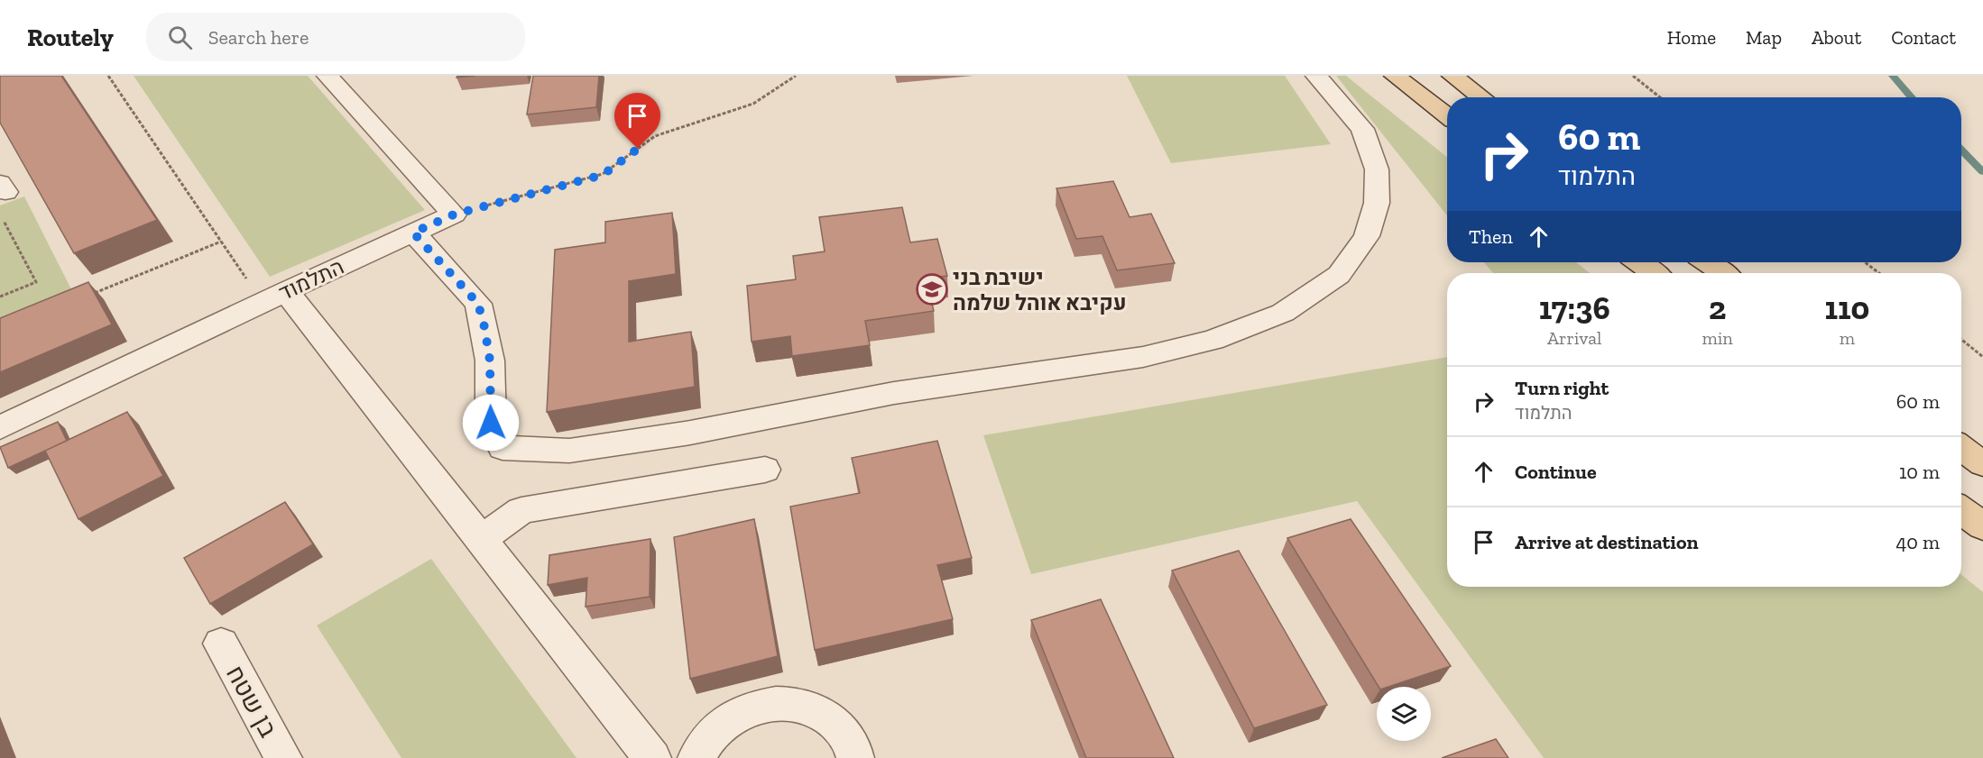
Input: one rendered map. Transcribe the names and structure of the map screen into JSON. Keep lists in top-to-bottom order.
{
  "streets": {
    "street": ["התלמוד", "בן שטח"]
  },
  "places": {
    "school or university": ["ישיבת בני עקיבא אוהל שלמה"]
  },
  "page": {
    "header": "Routely",
    "search": "Search here",
    "nav": [
      "Home",
      "Map",
      "About",
      "Contact"
    ],
    "turn": ["60 m", "התלמוד"],
    "then": "Then",
    "eta": [
      "17:36",
      "Arrival",
      "2",
      "min",
      "110",
      "m"
    ],
    "list": [
      {
        "name": "Turn right",
        "note": "התלמוד",
        "value": "60 m"
      },
      {
        "name": "Continue",
        "value": "10 m"
      },
      {
        "name": "Arrive at destination",
        "value": "40 m"
      }
    ]
  }
}
